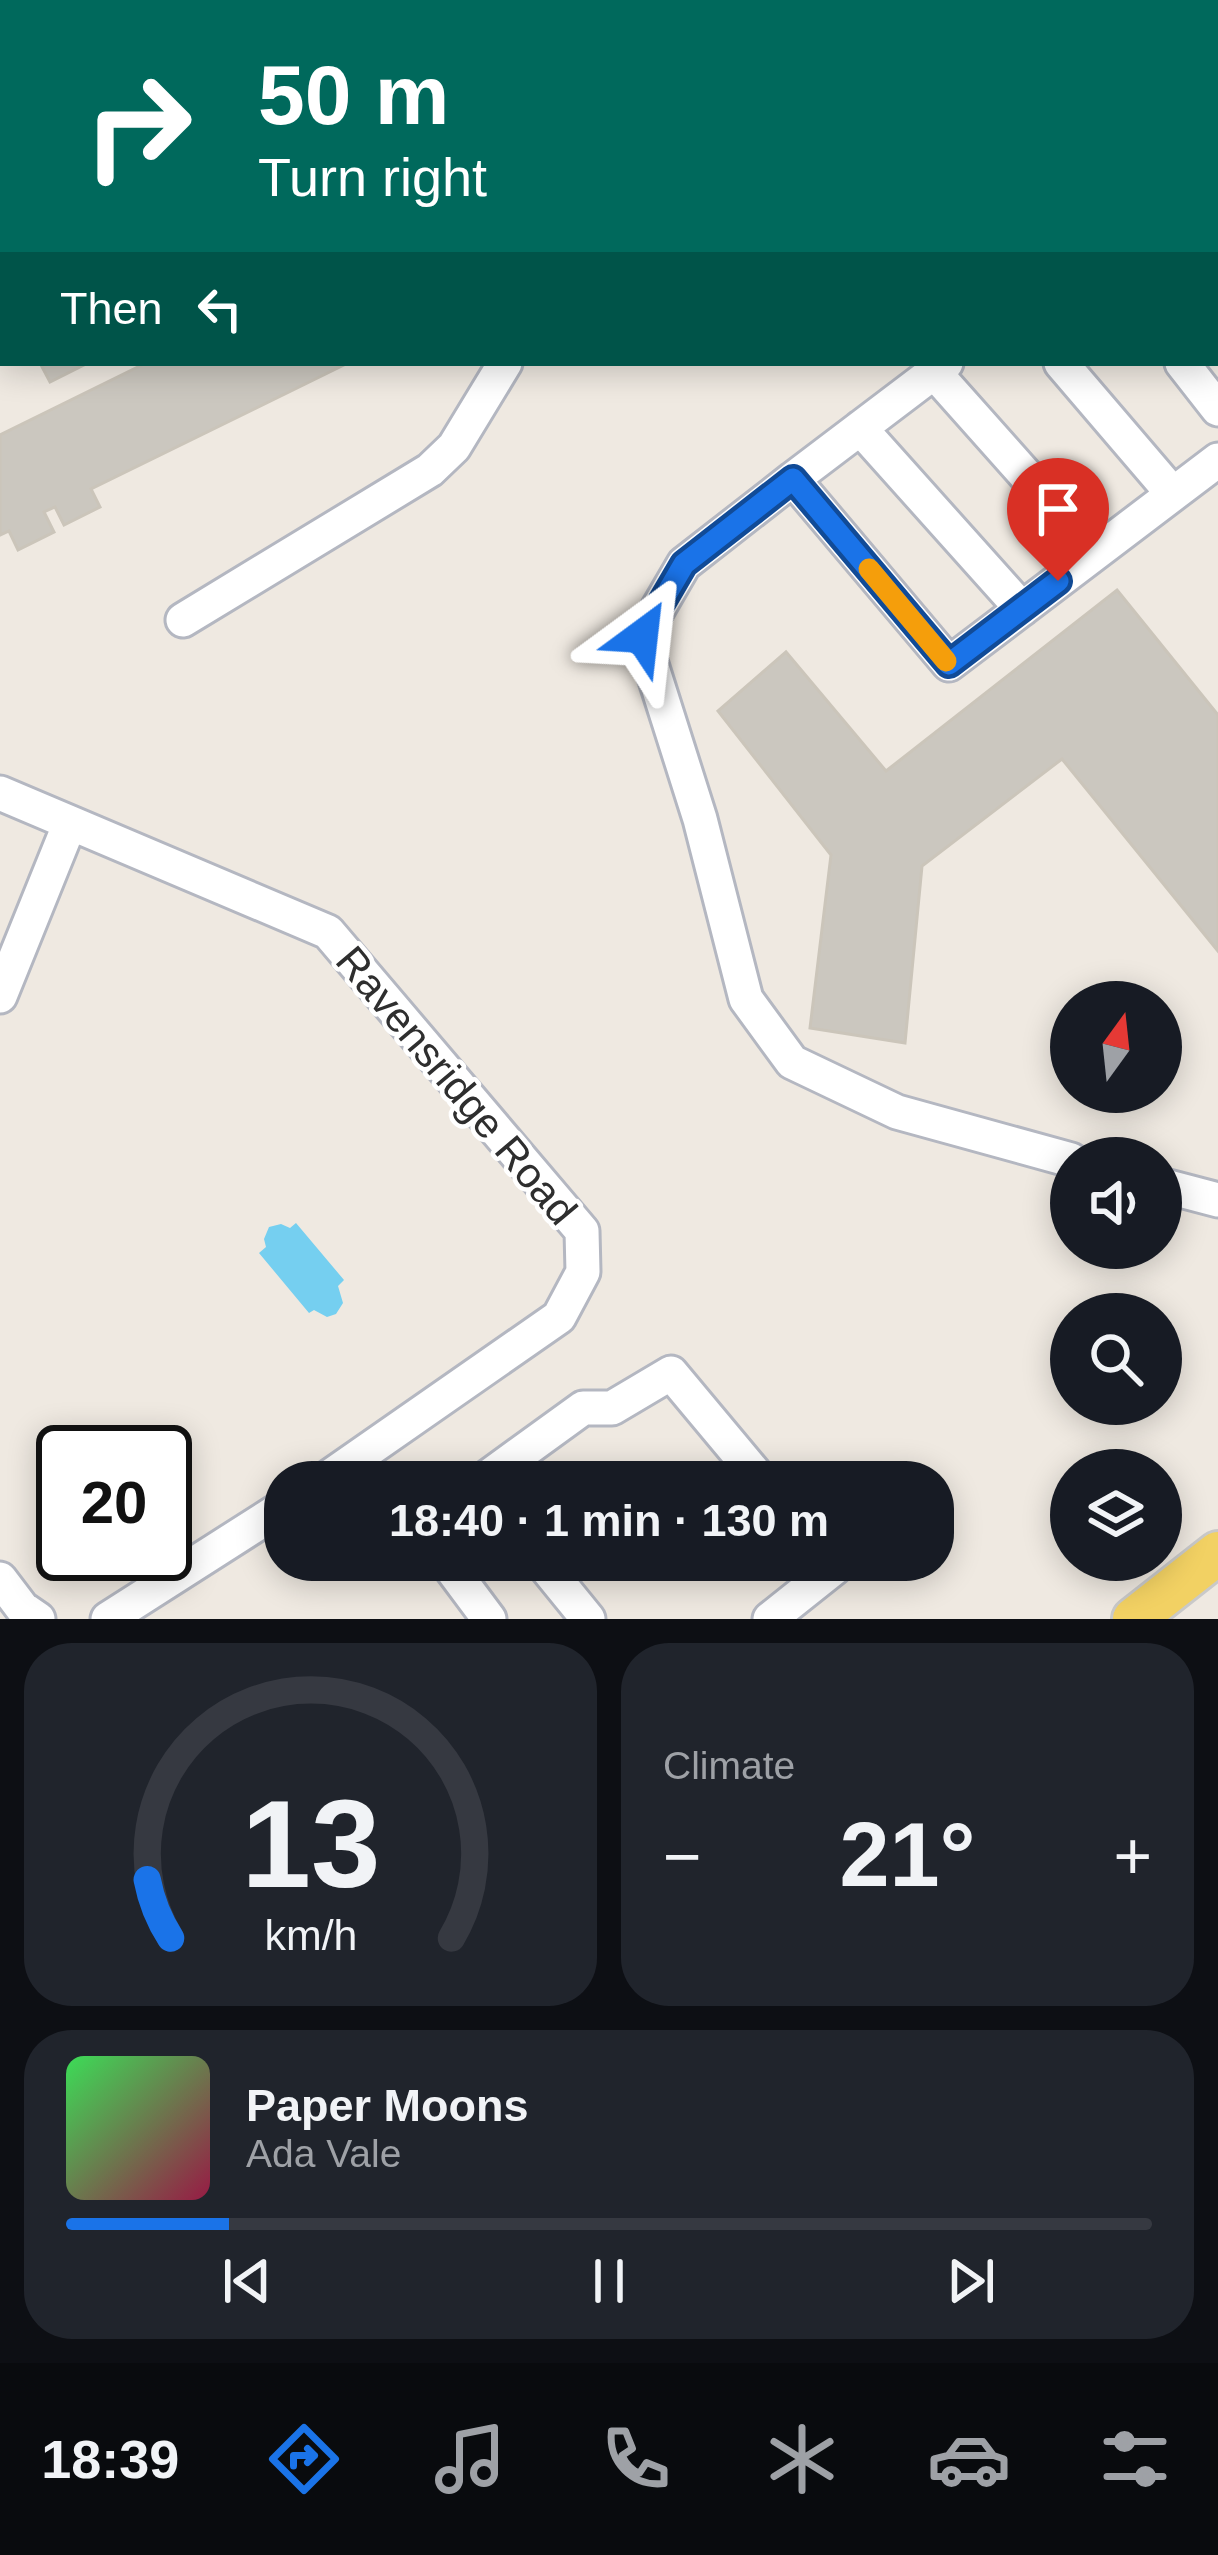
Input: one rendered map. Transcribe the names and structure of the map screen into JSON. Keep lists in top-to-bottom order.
{
  "streets": {
    "street": ["Ravensridge Road"]
  },
  "north": "top",
  "page": {
    "turn": ["50 m", "Turn right"],
    "then": "Then",
    "limit": "20",
    "trip": "18:40 · 1 min · 130 m",
    "tile": "Climate",
    "heat": ["−", "21°", "+"],
    "song": ["Paper Moons", "Ada Vale"],
    "tabs": "18:39",
    "gauge": ["13", "km/h"]
  }
}
